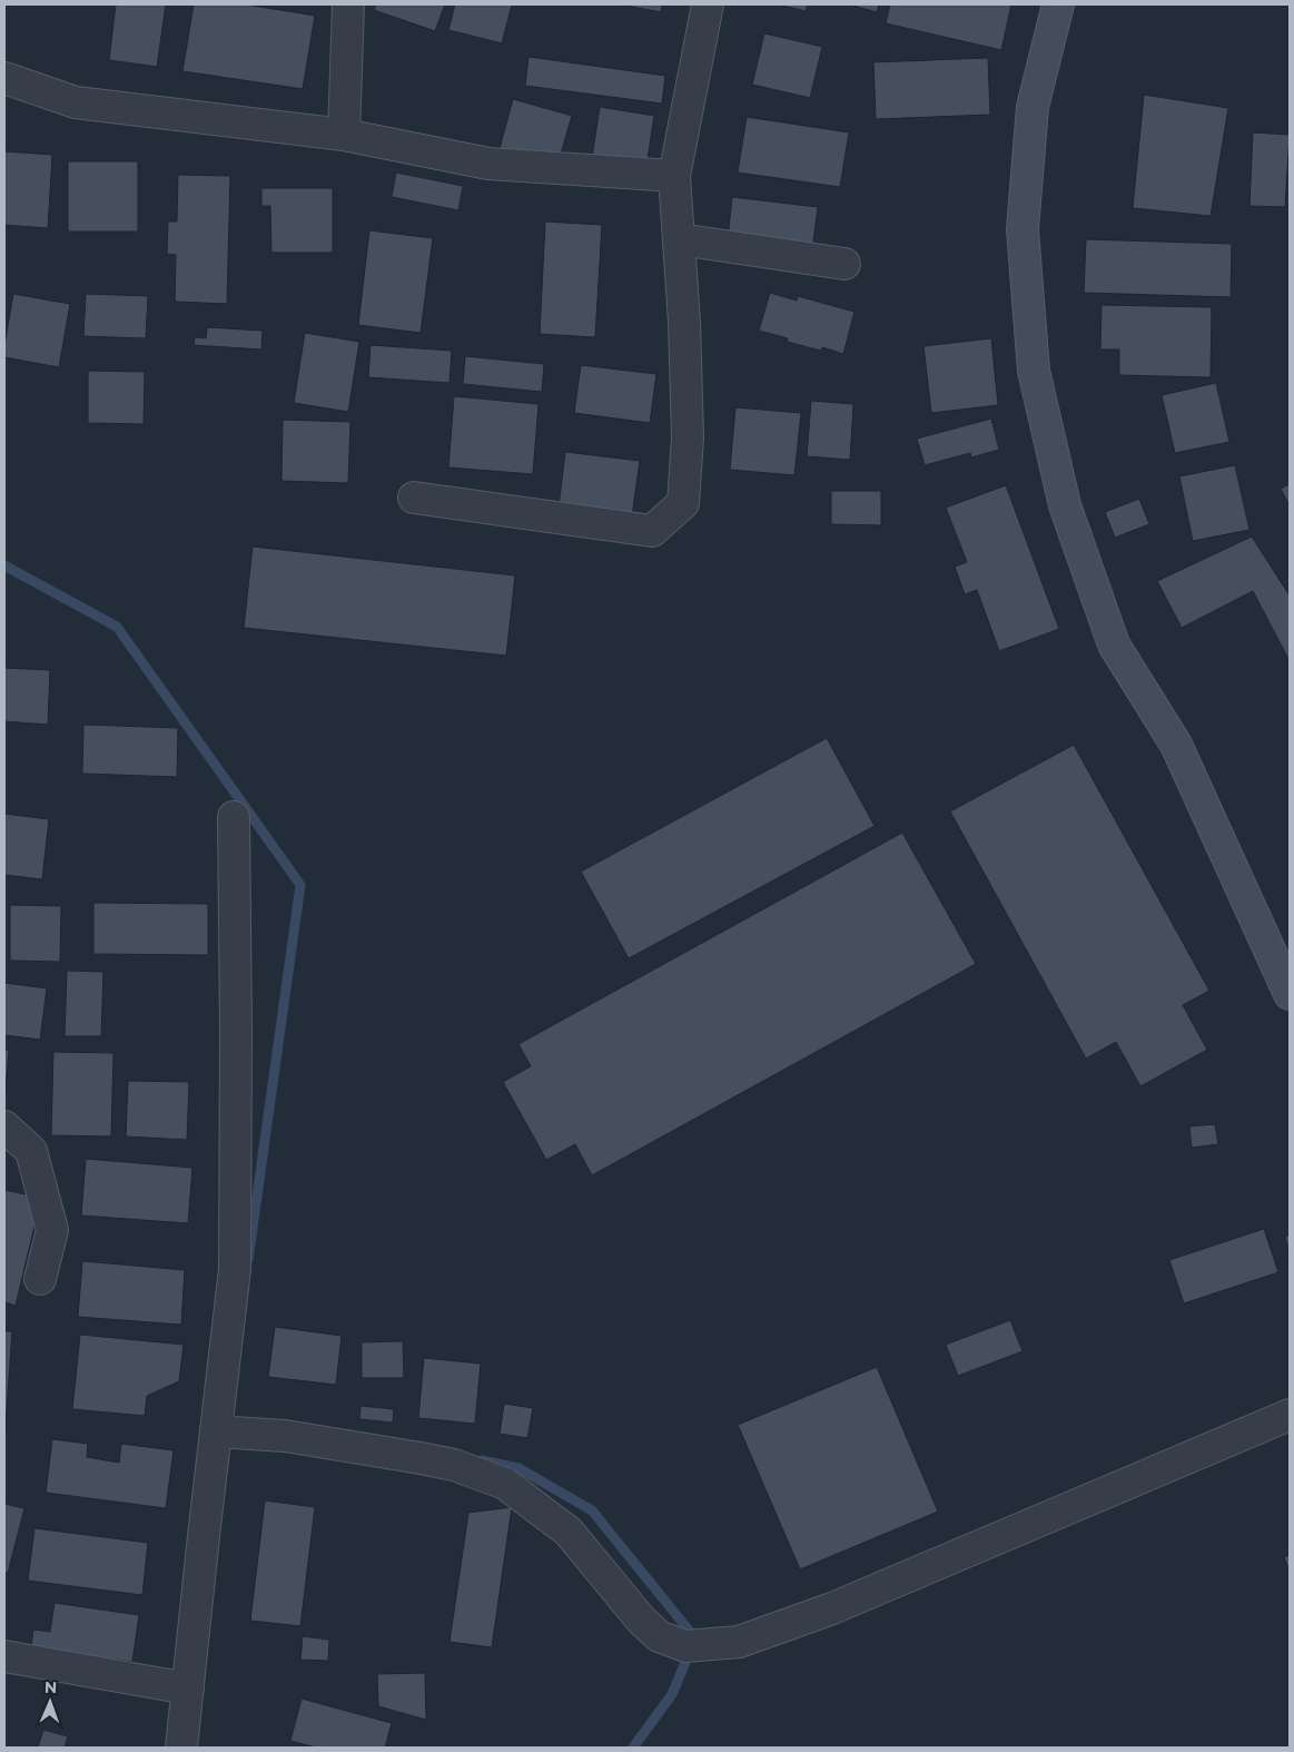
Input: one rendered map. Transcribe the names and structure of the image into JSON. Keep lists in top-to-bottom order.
{
  "north": "top"
}
